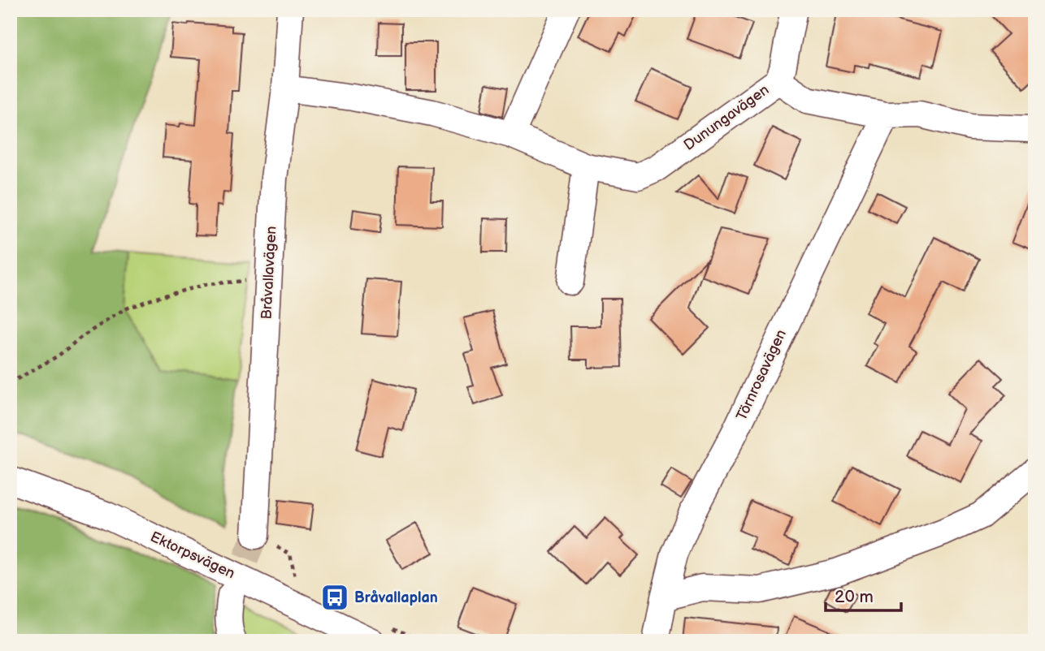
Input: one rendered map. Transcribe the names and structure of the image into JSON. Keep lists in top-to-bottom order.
{
  "streets": {
    "street": [
      "Dunungavägen",
      "Bråvallavägen",
      "Törnrosavägen",
      "Ektorpsvägen"
    ]
  },
  "crossings": [
    ["Dunungavägen", "Bråvallavägen"],
    ["Dunungavägen", "Törnrosavägen"]
  ],
  "places": {
    "bus stop": ["Bråvallaplan"]
  },
  "scale_bar": "20 m"
}
